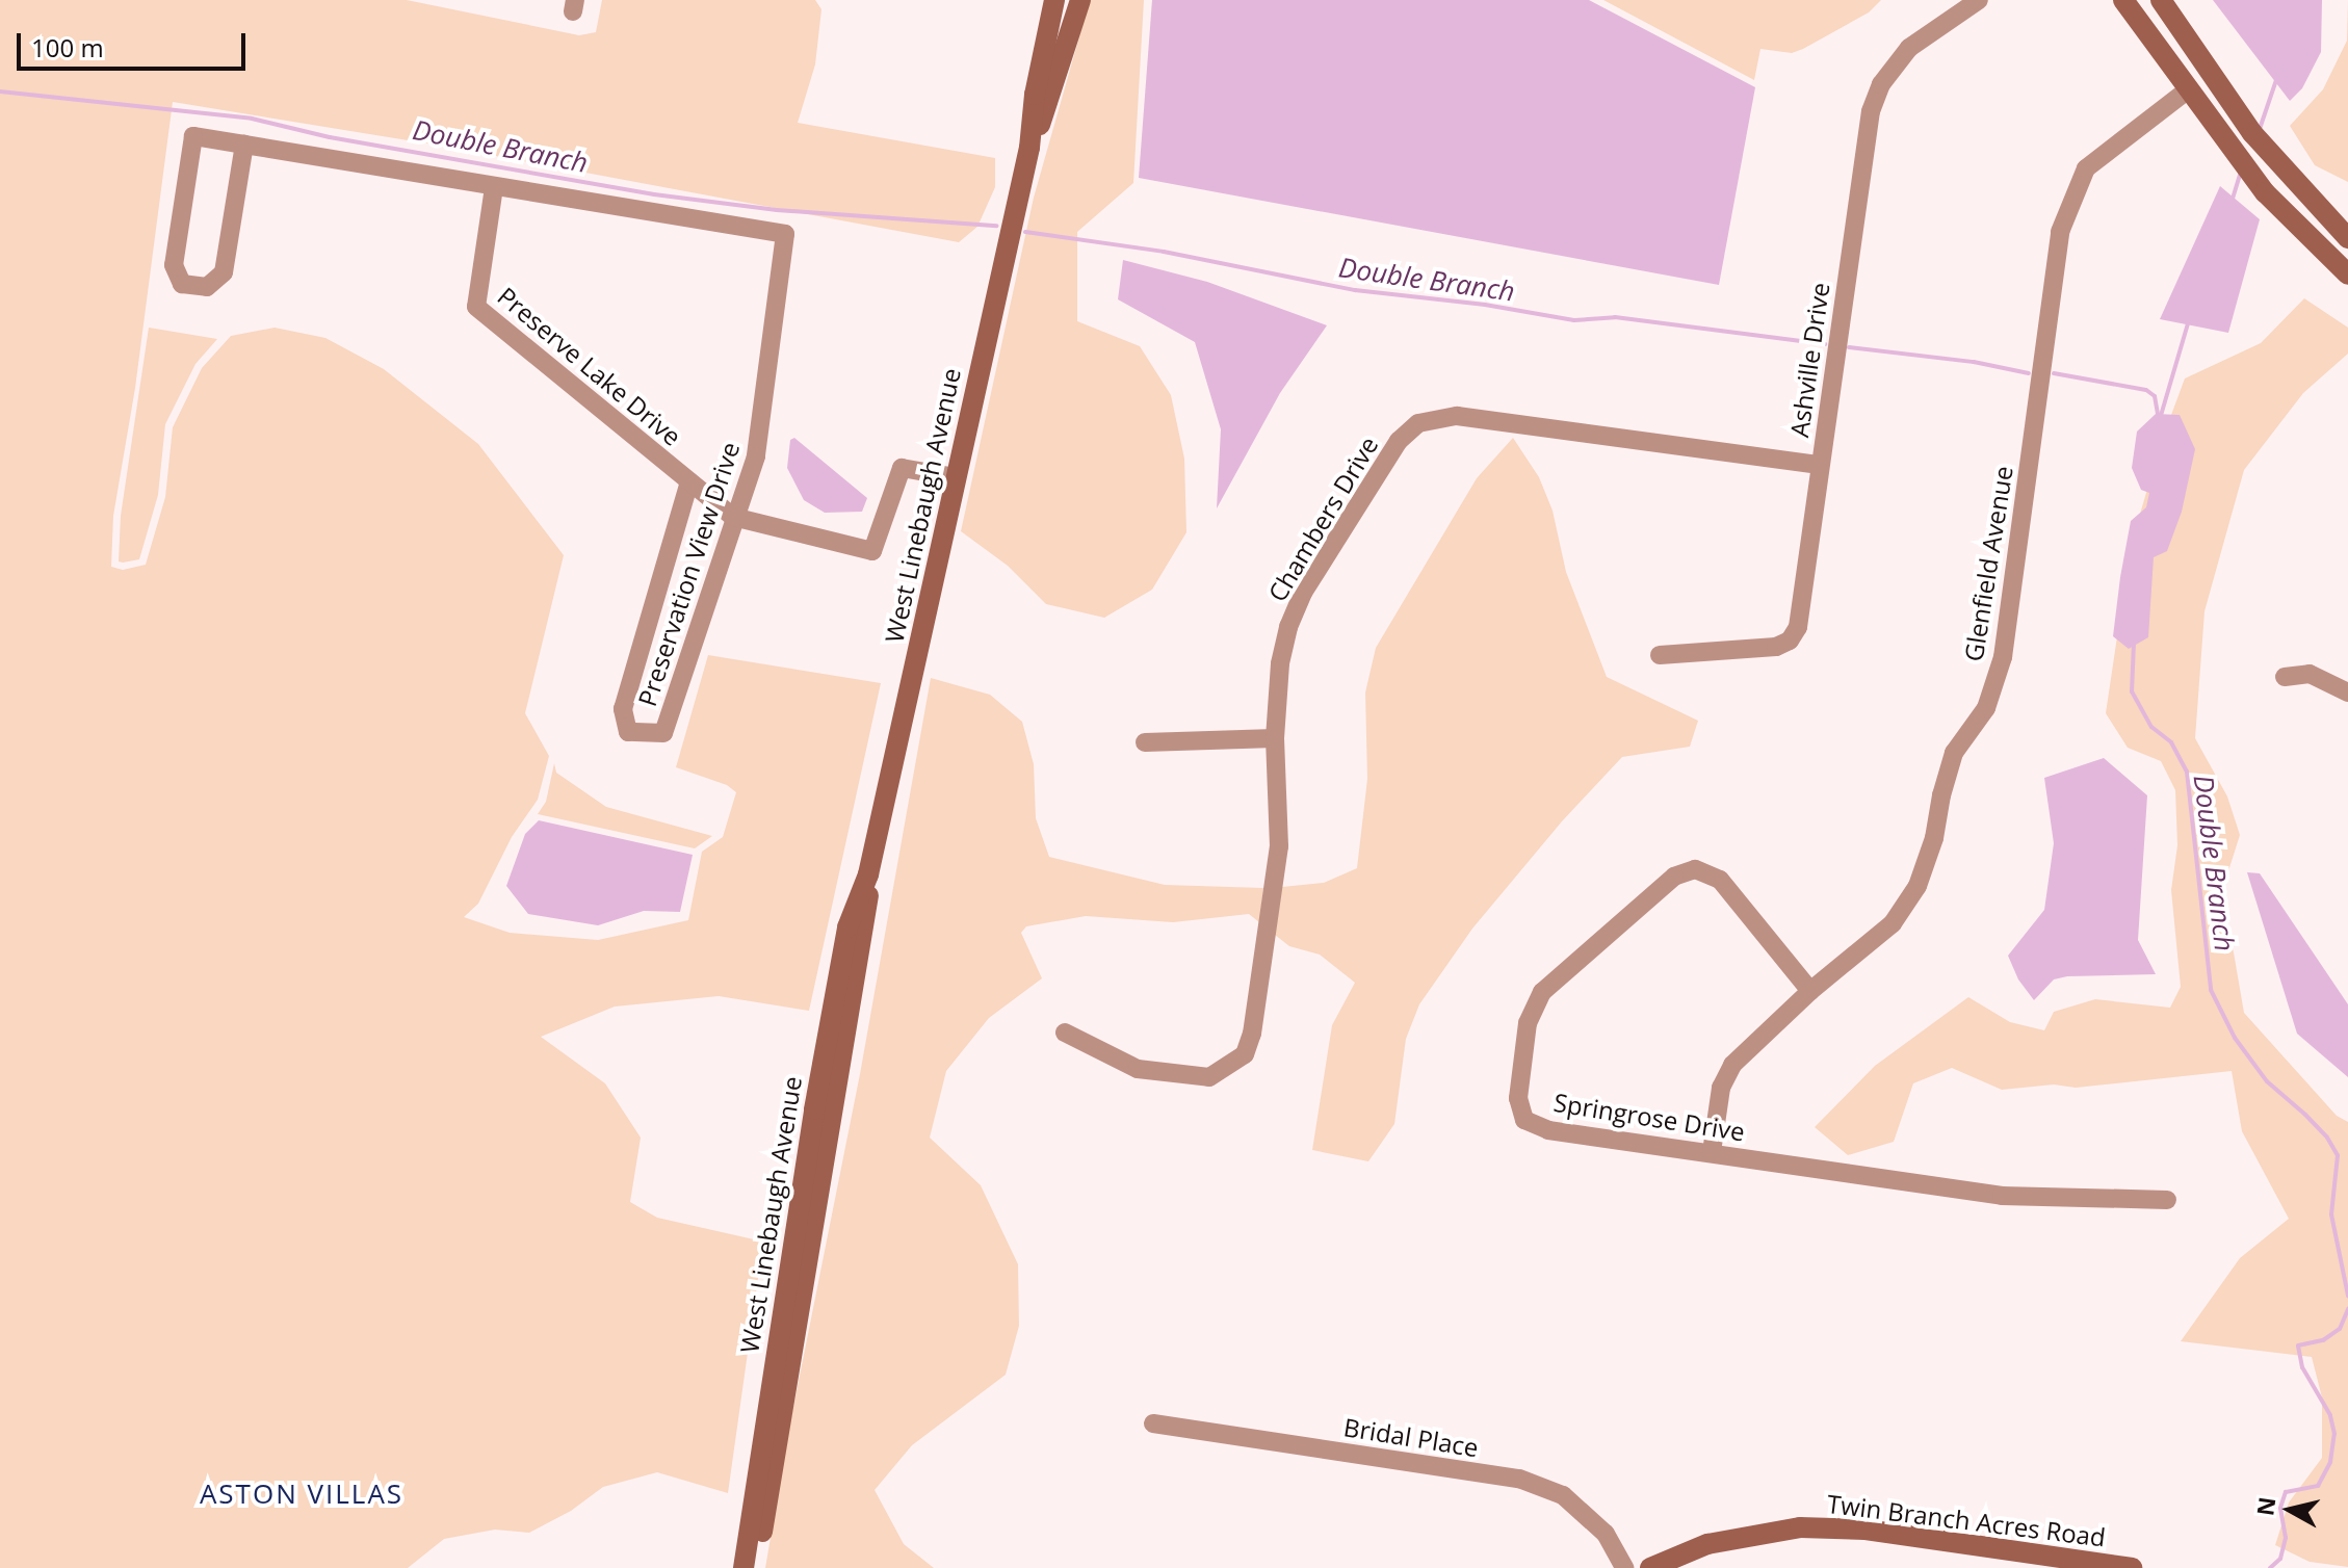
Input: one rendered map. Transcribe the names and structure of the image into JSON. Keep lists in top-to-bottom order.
{
  "streets": {
    "main road": ["West Linebaugh Avenue", "Twin Branch Acres Road"],
    "street": [
      "Ashville Drive",
      "Preserve Lake Drive",
      "Chambers Drive",
      "Glenfield Avenue",
      "Preservation View Drive",
      "Springrose Drive",
      "Bridal Place"
    ]
  },
  "crossings": [
    ["Ashville Drive", "Chambers Drive"],
    ["Preserve Lake Drive", "West Linebaugh Avenue"],
    ["Preserve Lake Drive", "Preservation View Drive"],
    ["Glenfield Avenue", "Springrose Drive"]
  ],
  "districts": ["ASTON VILLAS"],
  "water": ["Double Branch"],
  "scale_bar": "100 m",
  "north": "left"
}
